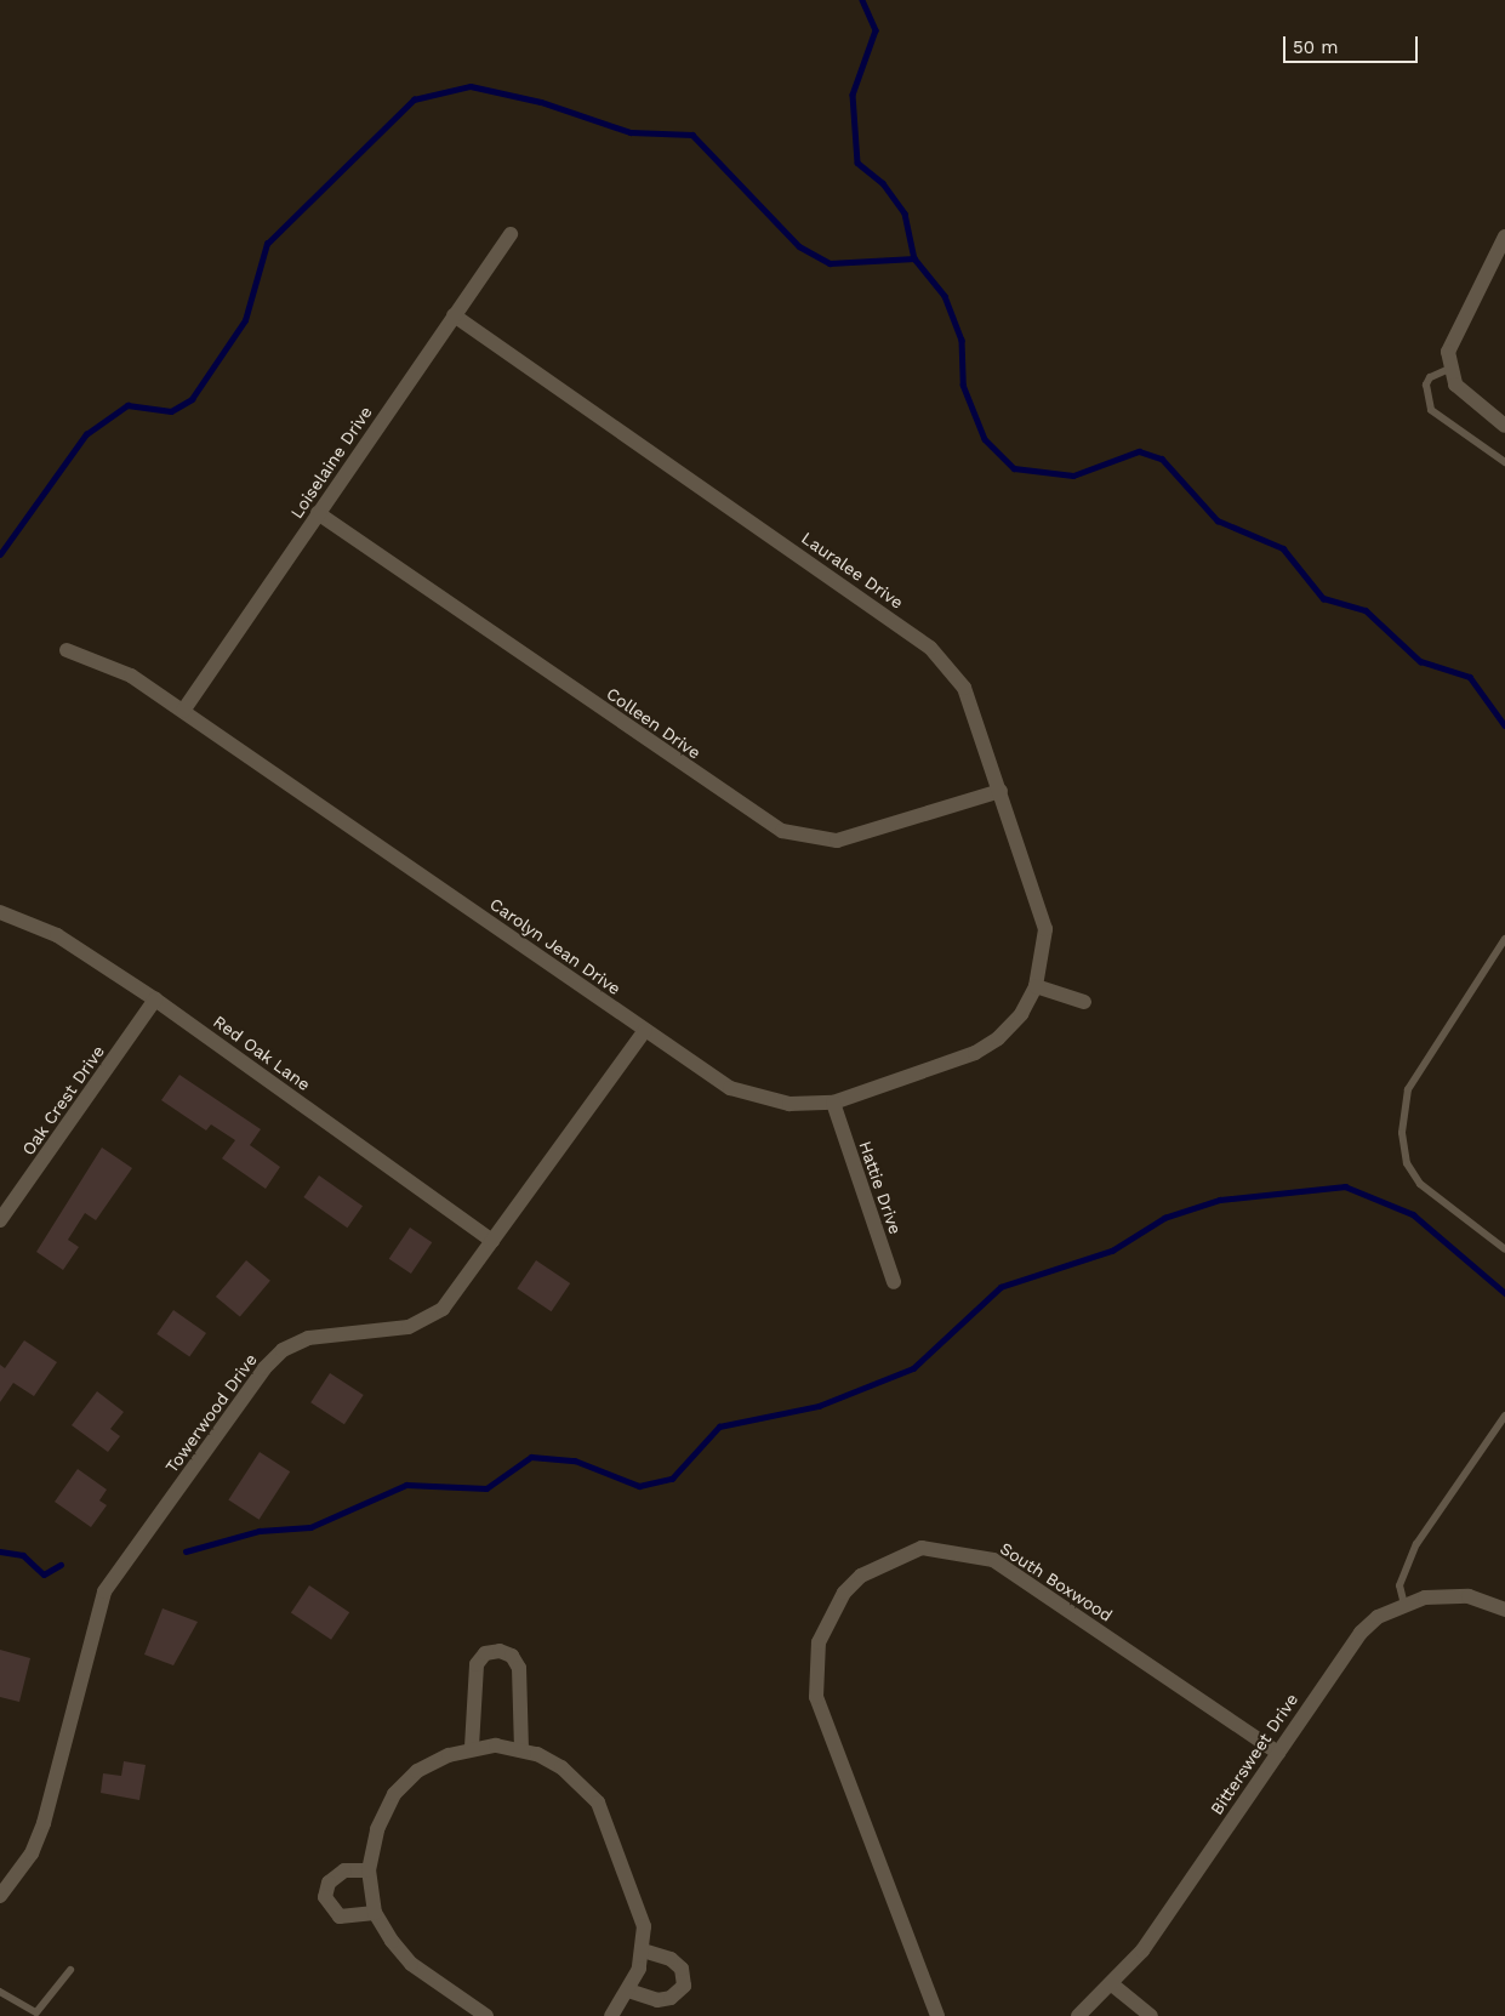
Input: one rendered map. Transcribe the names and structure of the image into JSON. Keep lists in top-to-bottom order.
{
  "streets": {
    "street": [
      "Loiselaine Drive",
      "Lauralee Drive",
      "Colleen Drive",
      "Carolyn Jean Drive",
      "Red Oak Lane",
      "Oak Crest Drive",
      "Hattie Drive",
      "Towerwood Drive",
      "South Boxwood",
      "Bittersweet Drive"
    ]
  },
  "crossings": [
    ["Loiselaine Drive", "Lauralee Drive"],
    ["Loiselaine Drive", "Colleen Drive"],
    ["Loiselaine Drive", "Carolyn Jean Drive"],
    ["Lauralee Drive", "Colleen Drive"],
    ["Lauralee Drive", "Carolyn Jean Drive"],
    ["Carolyn Jean Drive", "Hattie Drive"],
    ["Carolyn Jean Drive", "Towerwood Drive"],
    ["Red Oak Lane", "Oak Crest Drive"],
    ["Red Oak Lane", "Towerwood Drive"],
    ["South Boxwood", "Bittersweet Drive"]
  ],
  "scale_bar": "50 m"
}
